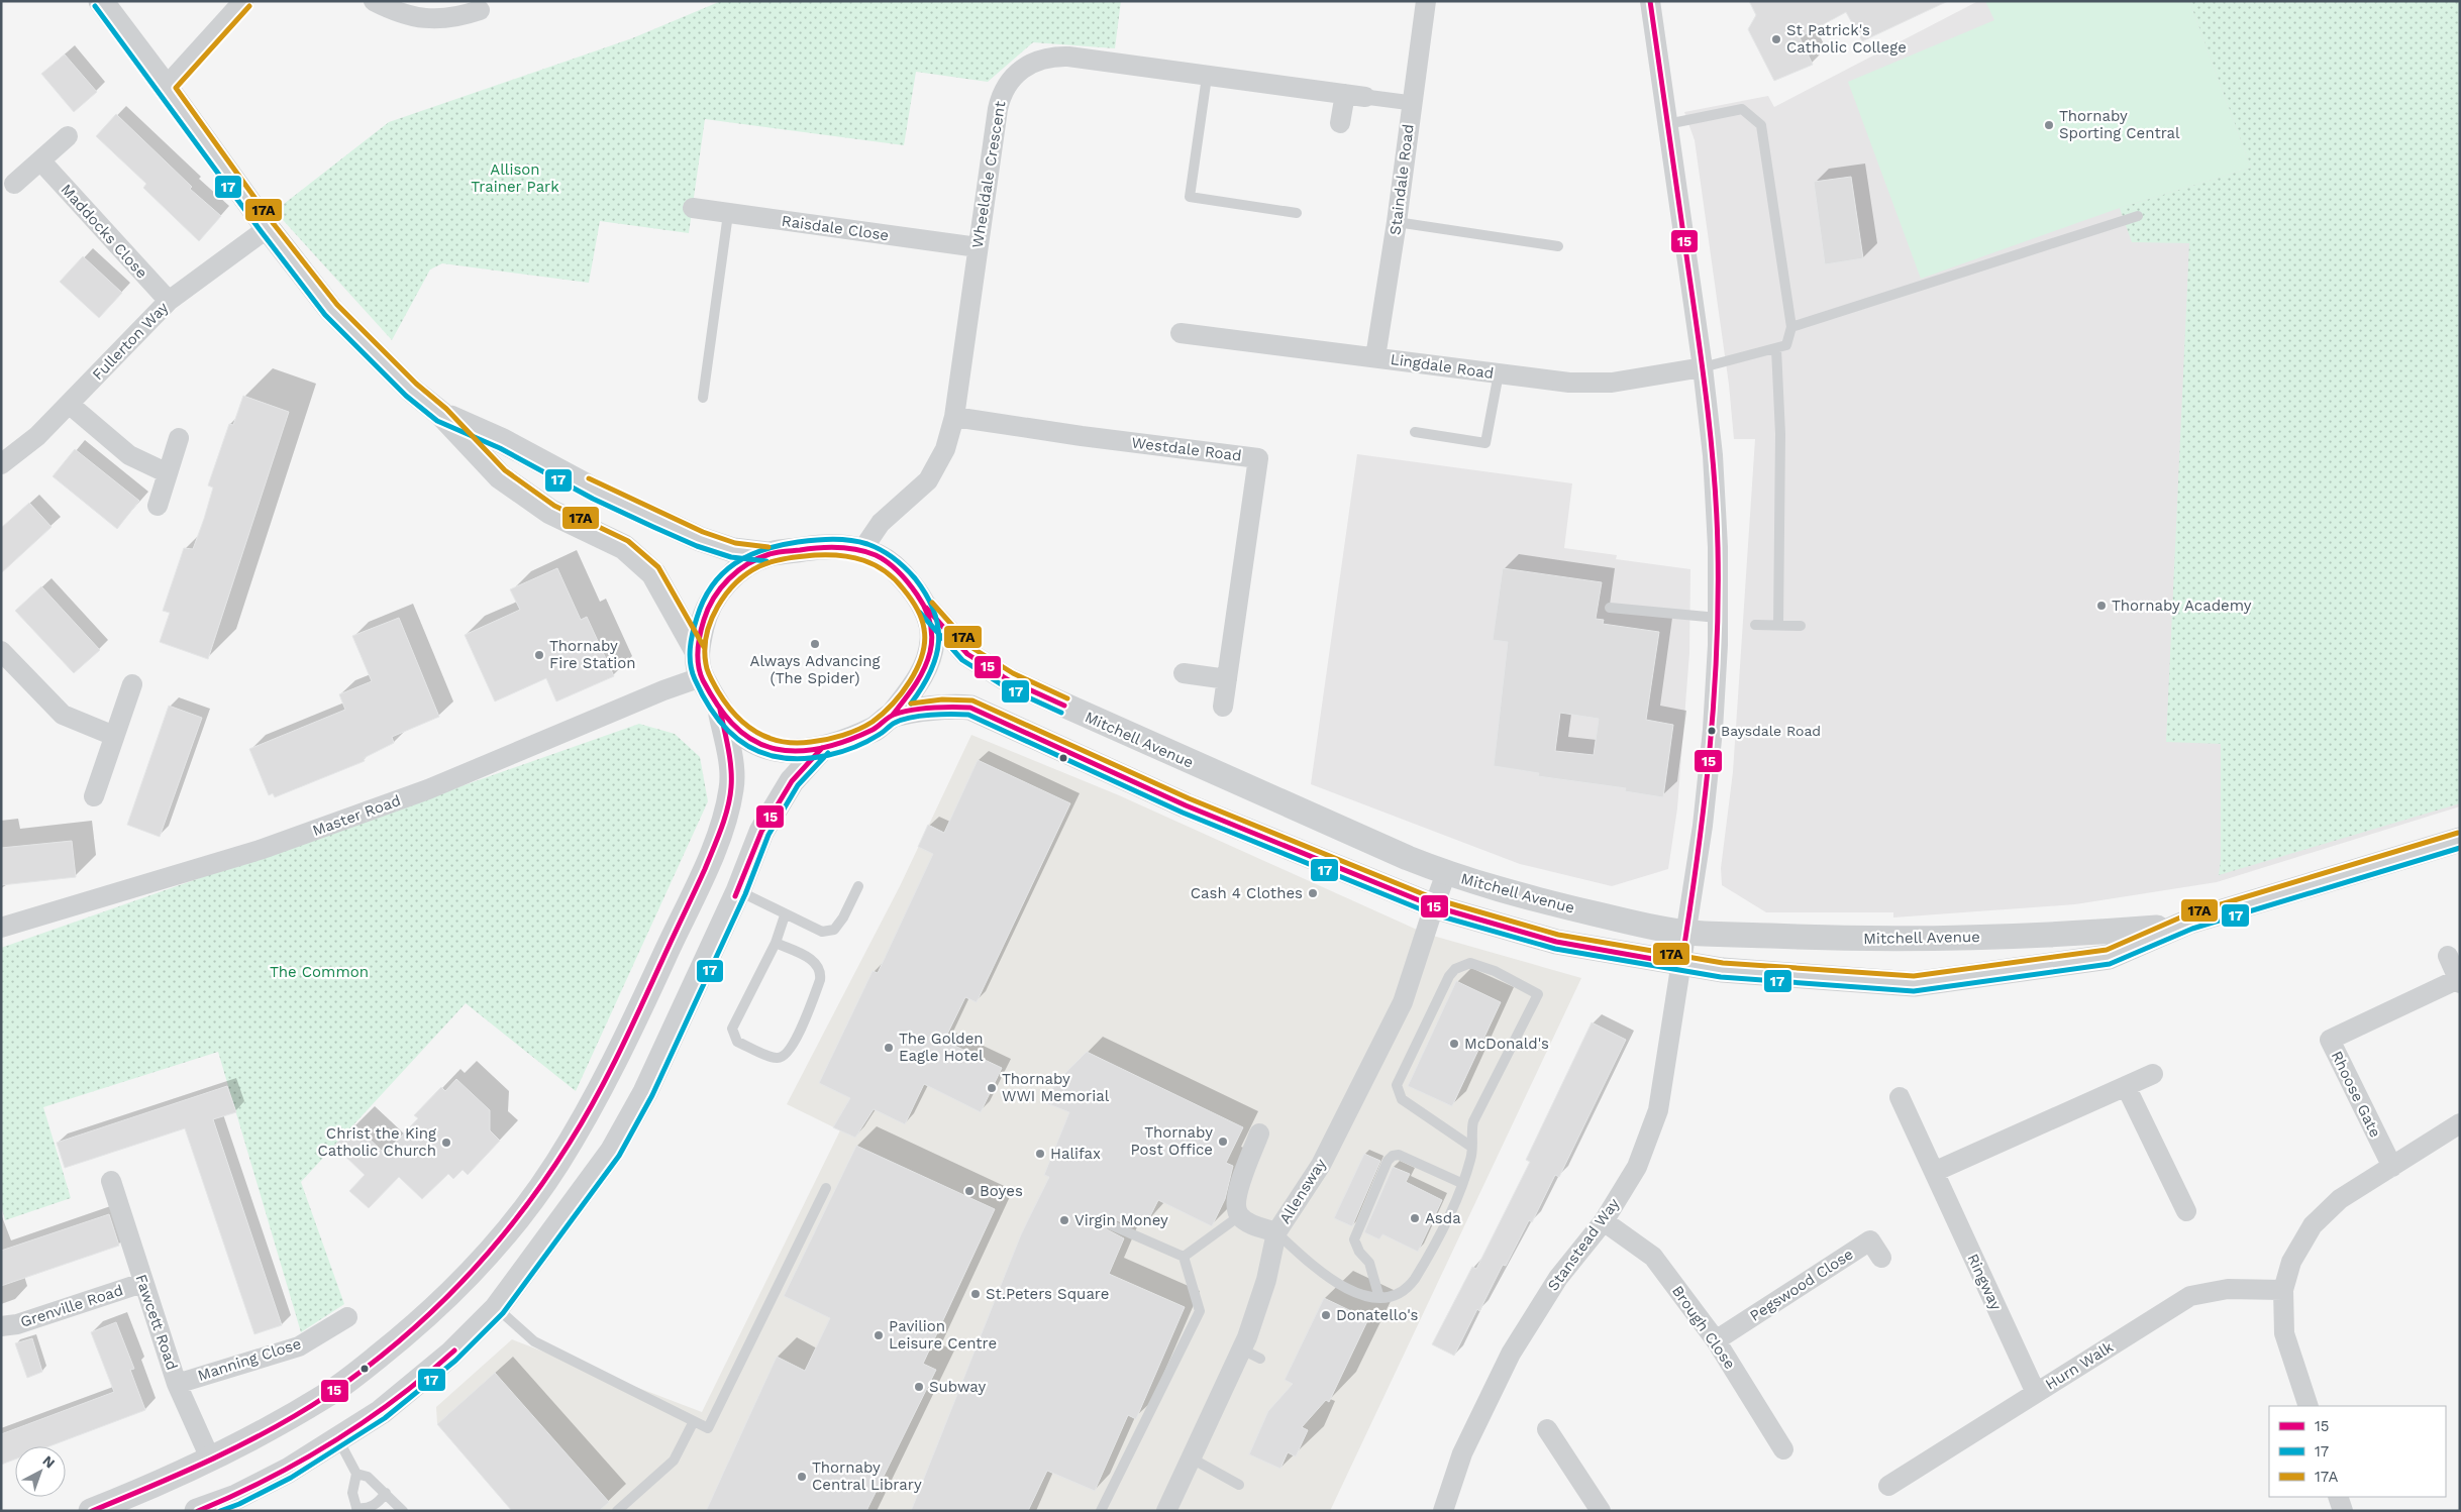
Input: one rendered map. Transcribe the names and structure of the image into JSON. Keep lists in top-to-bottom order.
{
  "streets": {
    "street": [
      "Wheeldale Crescent",
      "Staindale Road",
      "Raisdale Close",
      "Maddocks Close",
      "Fullerton Way",
      "Lingdale Road",
      "Westdale Road",
      "Mitchell Avenue",
      "Master Road",
      "Rhoose Gate",
      "Allensway",
      "Stanstead Way",
      "Ringway",
      "Pegswood Close",
      "Grenville Road",
      "Fawcett Road",
      "Brough Close",
      "Manning Close",
      "Hurn Walk"
    ]
  },
  "crossings": [
    ["Wheeldale Crescent", "Raisdale Close"],
    ["Wheeldale Crescent", "Westdale Road"],
    ["Wheeldale Crescent", "Mitchell Avenue"],
    ["Staindale Road", "Lingdale Road"],
    ["Maddocks Close", "Fullerton Way"],
    ["Mitchell Avenue", "Master Road"],
    ["Mitchell Avenue", "Allensway"],
    ["Mitchell Avenue", "Stanstead Way"],
    ["Stanstead Way", "Brough Close"],
    ["Ringway", "Hurn Walk"],
    ["Pegswood Close", "Brough Close"],
    ["Grenville Road", "Fawcett Road"],
    ["Fawcett Road", "Manning Close"]
  ],
  "parks": ["Allison Trainer Park", "The Common"],
  "places": [
    "St Patrick's Catholic College",
    "Thornaby Sporting Central",
    "Thornaby Academy",
    "Always Advancing (The Spider)",
    "Thornaby Fire Station",
    "Baysdale Road",
    "Cash 4 Clothes",
    "McDonald's",
    "The Golden Eagle Hotel",
    "Thornaby WWI Memorial",
    "Thornaby Post Office",
    "Christ the King Catholic Church",
    "Halifax",
    "Boyes",
    "Asda",
    "Virgin Money",
    "St.Peters Square",
    "Donatello's",
    "Pavilion Leisure Centre",
    "Subway",
    "Thornaby Central Library"
  ],
  "lines": ["transit line 15", "transit line 17", "transit line 17A"],
  "legend": ["15", "17", "17A"],
  "north": "top right"
}
